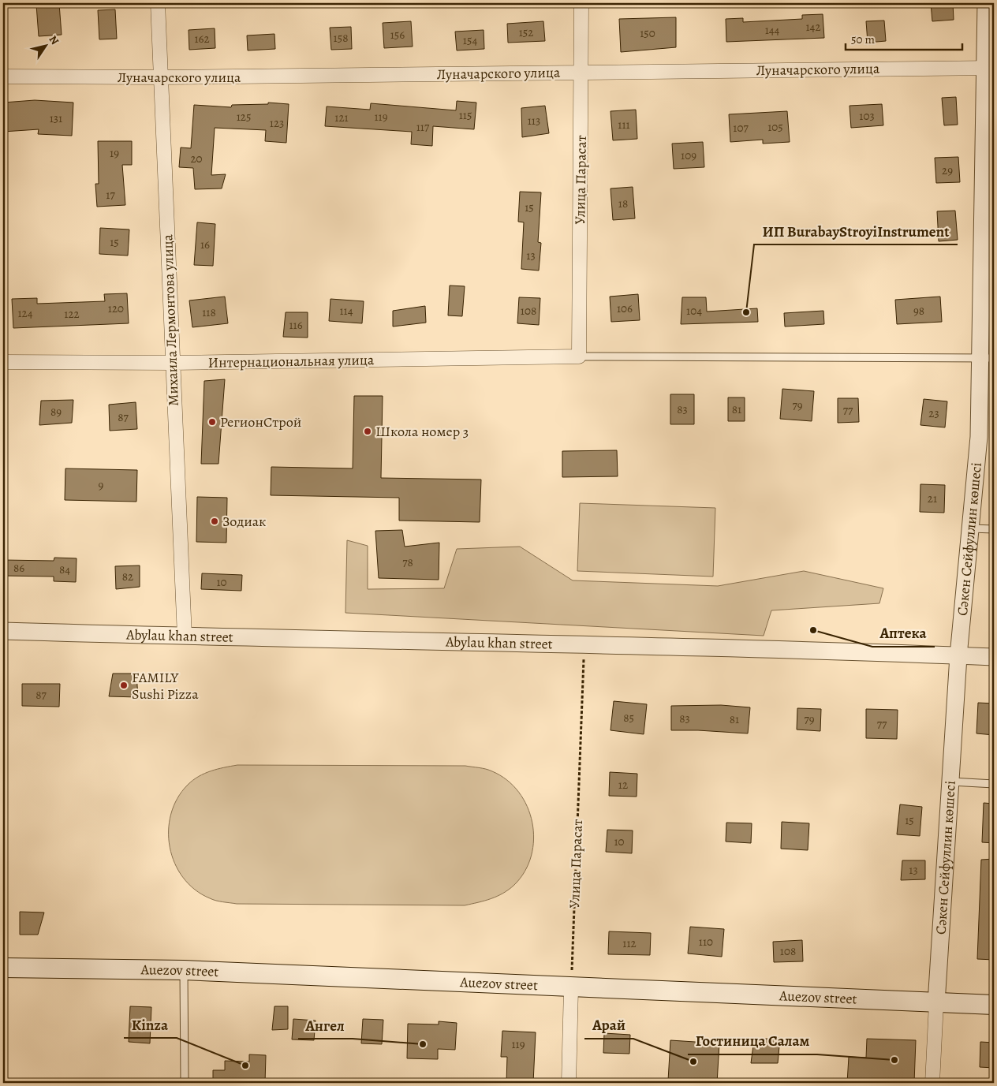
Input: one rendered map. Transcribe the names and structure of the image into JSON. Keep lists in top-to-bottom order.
{
  "streets": {
    "main road": ["Auezov street"],
    "street": [
      "Луначарского улица",
      "Улица Парасат",
      "Михаила Лермонтова улица",
      "Интернациональная улица",
      "Сәкен Сейфуллин көшесі",
      "Abylau khan street"
    ]
  },
  "crossings": [
    ["Луначарского улица", "Улица Парасат"],
    ["Луначарского улица", "Михаила Лермонтова улица"],
    ["Луначарского улица", "Сәкен Сейфуллин көшесі"],
    ["Улица Парасат", "Интернациональная улица"],
    ["Улица Парасат", "Abylau khan street"],
    ["Улица Парасат", "Auezov street"],
    ["Михаила Лермонтова улица", "Интернациональная улица"],
    ["Михаила Лермонтова улица", "Abylau khan street"],
    ["Сәкен Сейфуллин көшесі", "Abylau khan street"],
    ["Сәкен Сейфуллин көшесі", "Auezov street"]
  ],
  "places": [
    "ИП BurabayStroyiInstrument",
    "РегионСтрой",
    "Школа номер 3",
    "Зодиак",
    "Аптека",
    "FAMILY Sushi Pizza",
    "Ангел",
    "Гостиница Салам",
    "Арай",
    "Kinza"
  ],
  "house_numbers": [
    "142",
    "144",
    "152",
    "150",
    "156",
    "158",
    "162",
    "154",
    "115",
    "103",
    "125",
    "119",
    "121",
    "131",
    "113",
    "123",
    "111",
    "117",
    "105",
    "107",
    "19",
    "109",
    "20",
    "29",
    "17",
    "18",
    "15",
    "15",
    "16",
    "13",
    "120",
    "106",
    "114",
    "108",
    "104",
    "98",
    "118",
    "124",
    "122",
    "116",
    "79",
    "83",
    "81",
    "77",
    "89",
    "23",
    "87",
    "9",
    "21",
    "78",
    "86",
    "84",
    "82",
    "10",
    "87",
    "85",
    "83",
    "81",
    "79",
    "77",
    "12",
    "15",
    "10",
    "13",
    "110",
    "112",
    "108",
    "119"
  ],
  "scale_bar": "50 m",
  "north": "top right"
}
